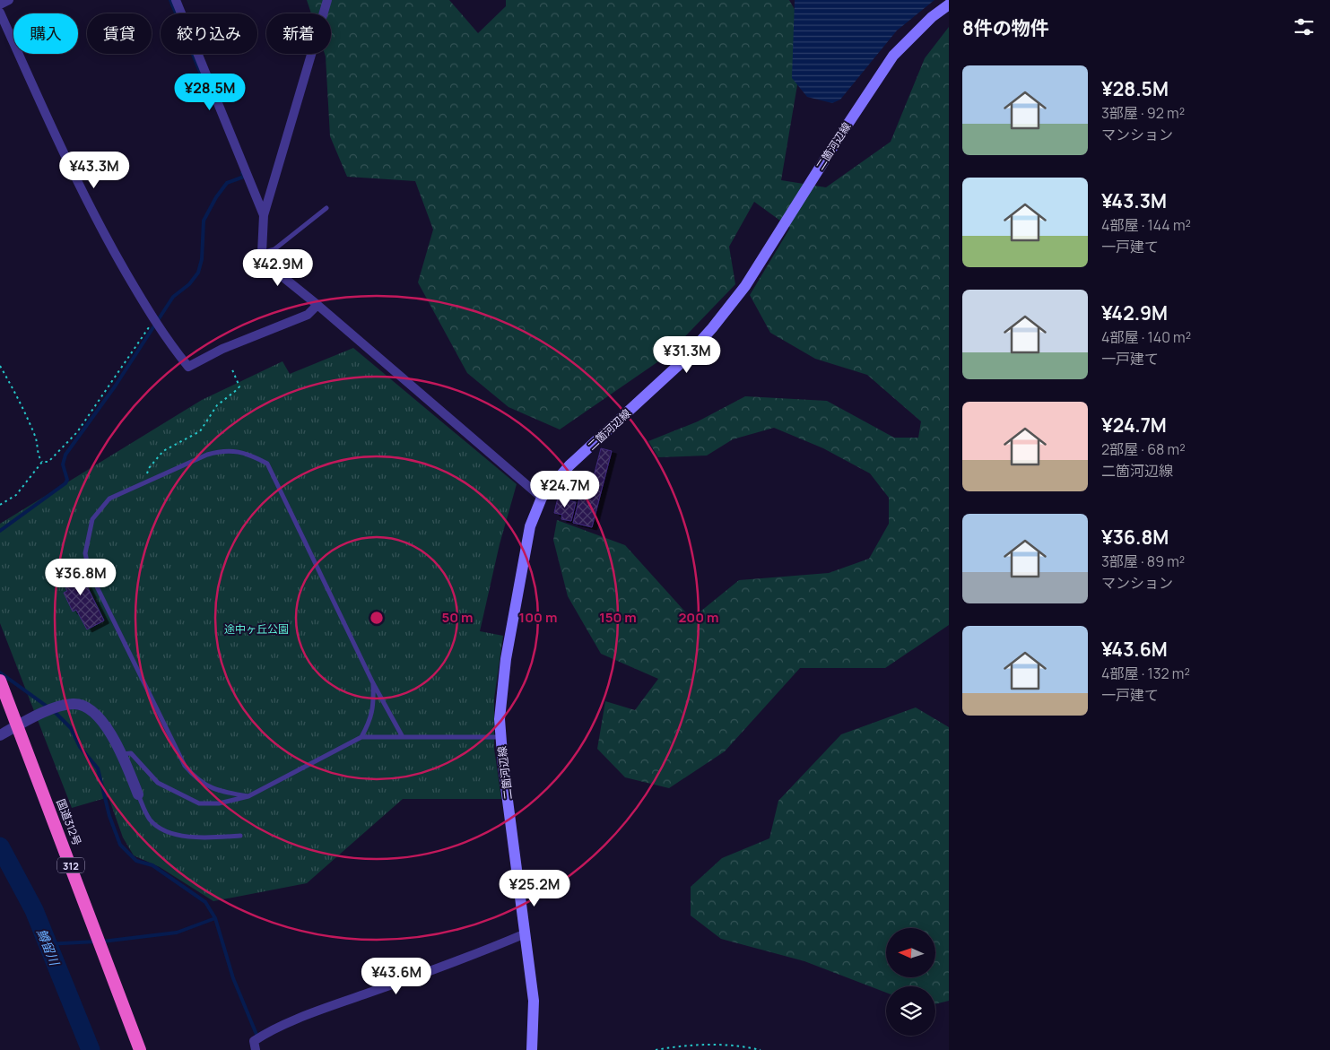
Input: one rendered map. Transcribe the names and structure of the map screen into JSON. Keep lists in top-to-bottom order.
{
  "streets": {
    "highway": ["国道312号", "312"],
    "main road": ["二箇河辺線"]
  },
  "water": ["鱒留川"],
  "parks": ["途中ヶ丘公園"],
  "north": "left",
  "page": {
    "heading": "8件の物件",
    "chip": [
      "購入",
      "賃貸",
      "絞り込み",
      "新着"
    ],
    "list": [
      {
        "name": "¥28.5M",
        "note": "3部屋 · 92 m² · マンション"
      },
      {
        "name": "¥43.3M",
        "note": "4部屋 · 144 m² · 一戸建て"
      },
      {
        "name": "¥42.9M",
        "note": "4部屋 · 140 m² · 一戸建て"
      },
      {
        "name": "¥24.7M",
        "note": "2部屋 · 68 m² · 二箇河辺線"
      },
      {
        "name": "¥36.8M",
        "note": "3部屋 · 89 m² · マンション"
      },
      {
        "name": "¥43.6M",
        "note": "4部屋 · 132 m² · 一戸建て"
      }
    ],
    "price": [
      "¥28.5M",
      "¥43.3M",
      "¥42.9M",
      "¥31.3M",
      "¥24.7M",
      "¥36.8M",
      "¥25.2M",
      "¥43.6M"
    ]
  },
  "rings": [
    "50 m",
    "100 m",
    "150 m",
    "200 m"
  ]
}
